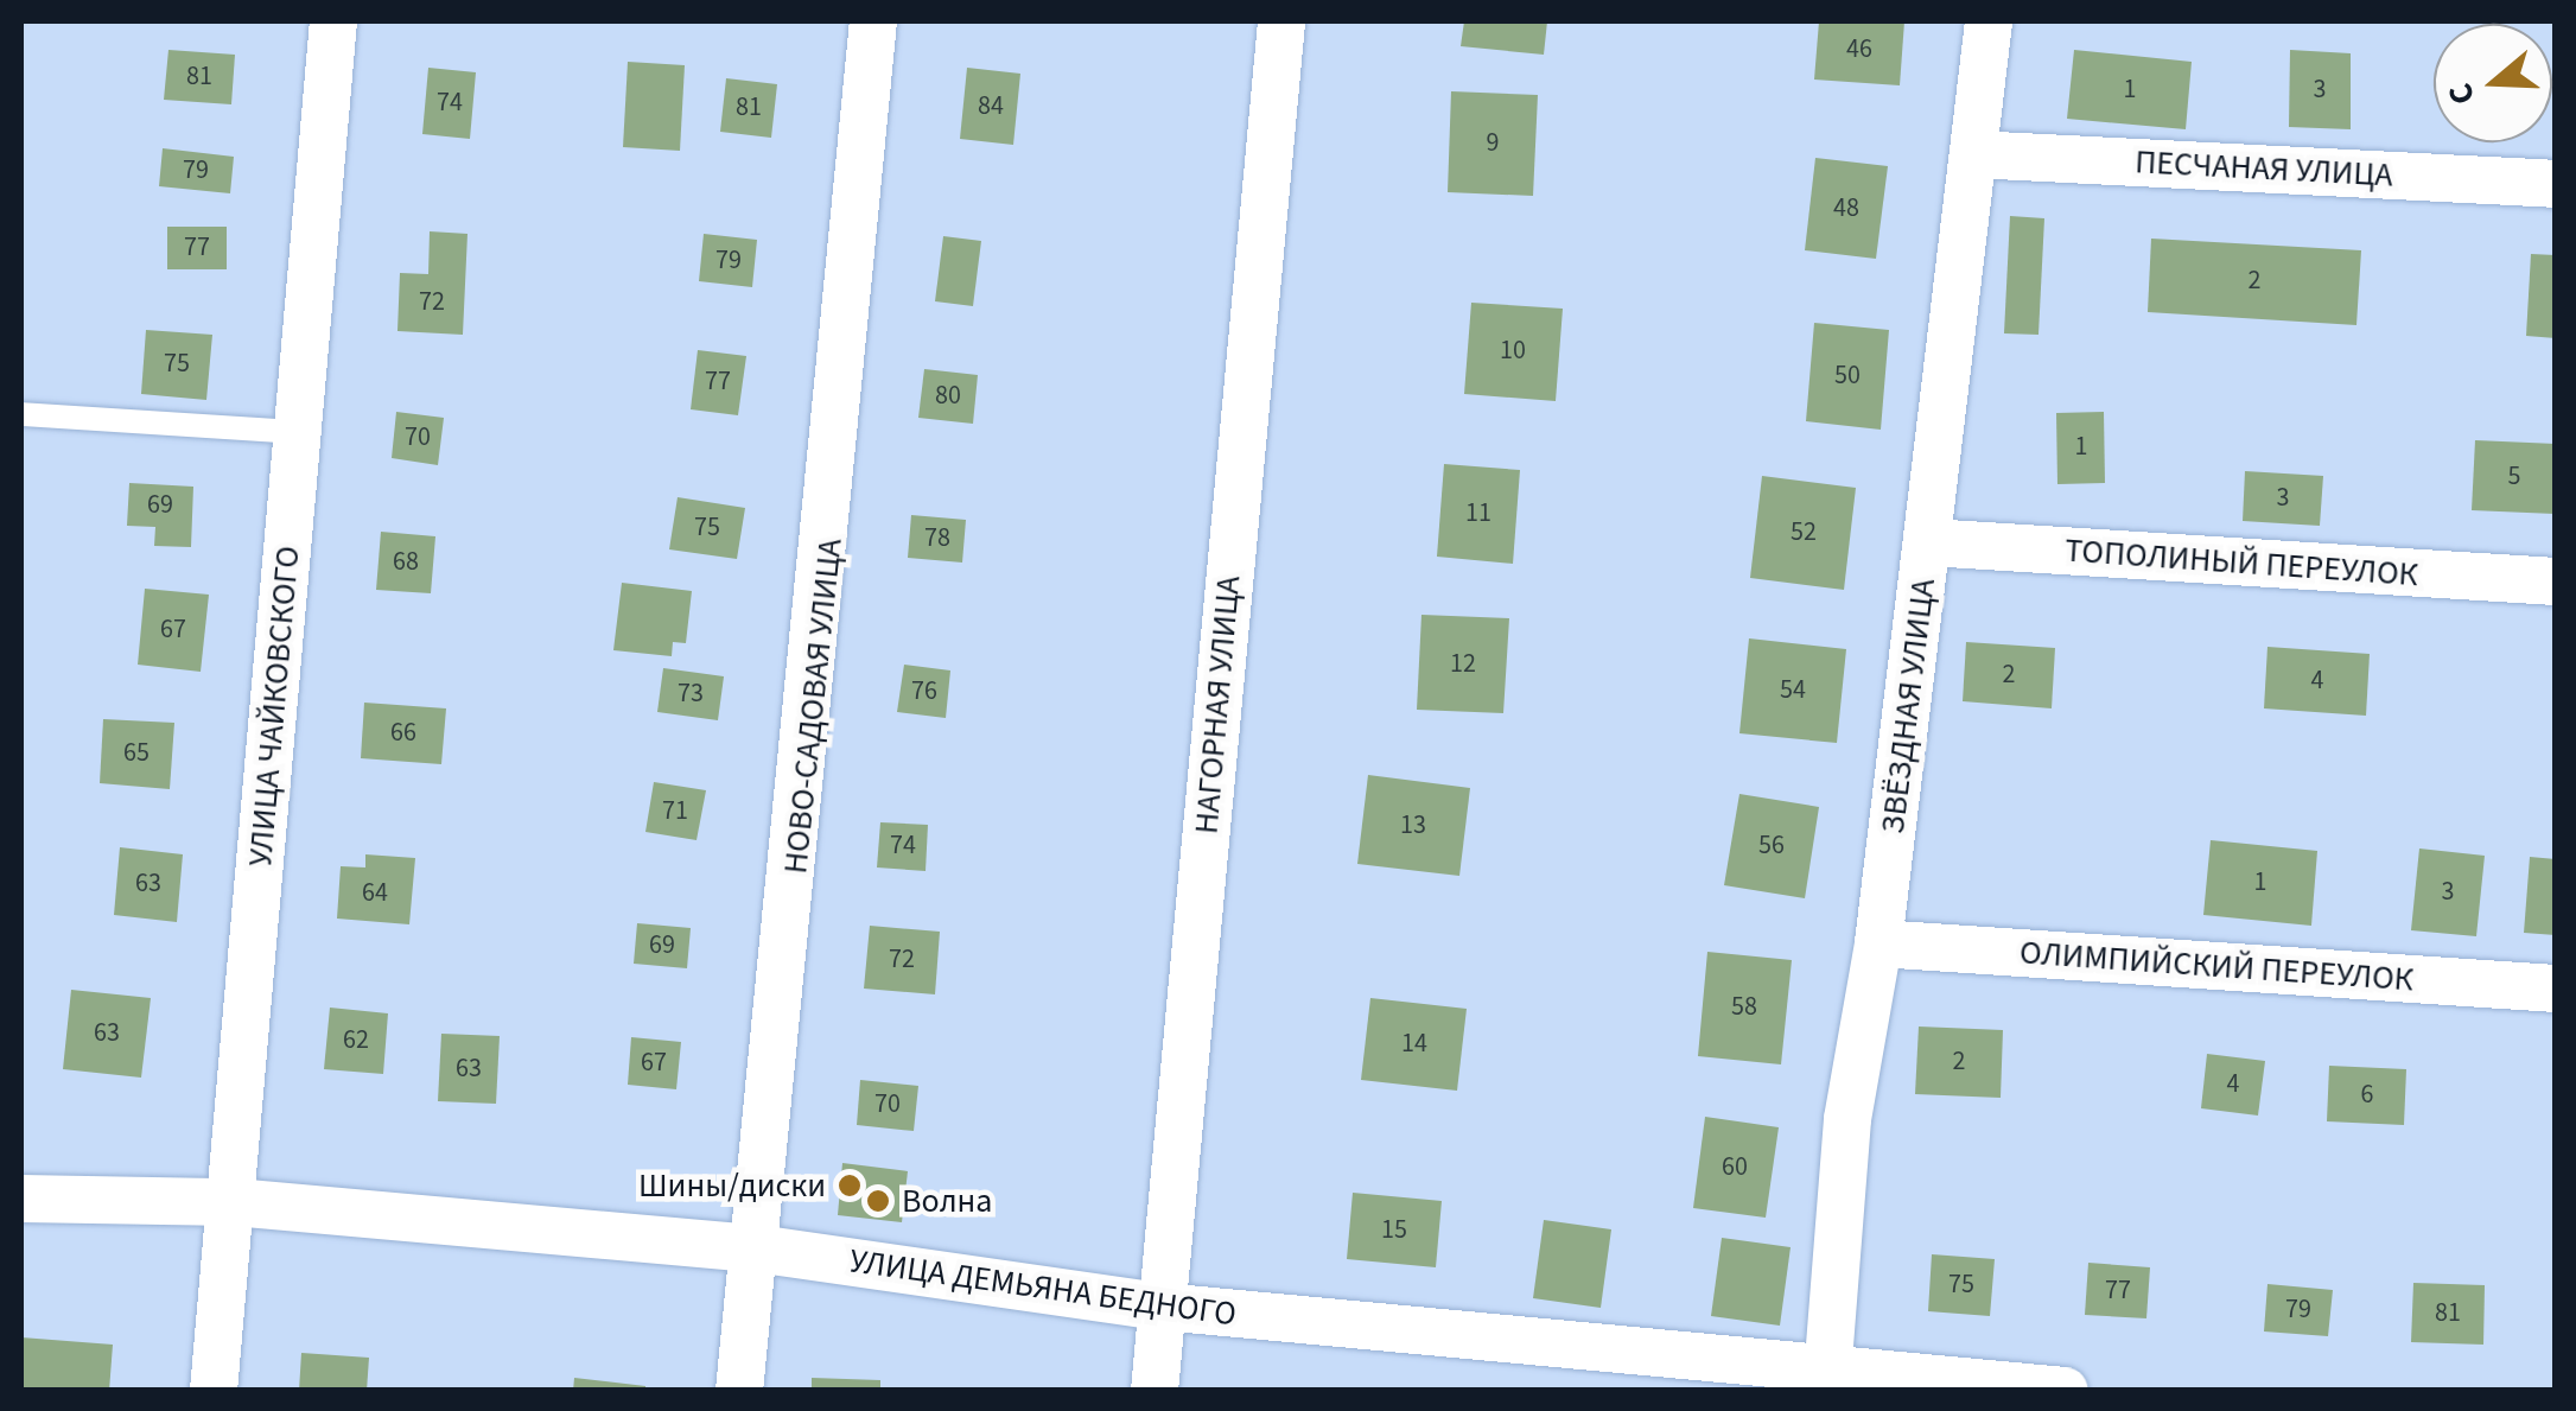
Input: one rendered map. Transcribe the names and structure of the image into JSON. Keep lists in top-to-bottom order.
{
  "streets": {
    "street": [
      "ПЕСЧАНАЯ УЛИЦА",
      "ТОПОЛИНЫЙ ПЕРЕУЛОК",
      "НАГОРНАЯ УЛИЦА",
      "УЛИЦА ЧАЙКОВСКОГО",
      "НОВО-САДОВАЯ УЛИЦА",
      "ЗВЁЗДНАЯ УЛИЦА",
      "ОЛИМПИЙСКИЙ ПЕРЕУЛОК",
      "УЛИЦА ДЕМЬЯНА БЕДНОГО"
    ]
  },
  "crossings": [
    ["ПЕСЧАНАЯ УЛИЦА", "ЗВЁЗДНАЯ УЛИЦА"],
    ["ТОПОЛИНЫЙ ПЕРЕУЛОК", "ЗВЁЗДНАЯ УЛИЦА"],
    ["НАГОРНАЯ УЛИЦА", "УЛИЦА ДЕМЬЯНА БЕДНОГО"],
    ["УЛИЦА ЧАЙКОВСКОГО", "УЛИЦА ДЕМЬЯНА БЕДНОГО"],
    ["НОВО-САДОВАЯ УЛИЦА", "УЛИЦА ДЕМЬЯНА БЕДНОГО"],
    ["ЗВЁЗДНАЯ УЛИЦА", "ОЛИМПИЙСКИЙ ПЕРЕУЛОК"],
    ["ЗВЁЗДНАЯ УЛИЦА", "УЛИЦА ДЕМЬЯНА БЕДНОГО"]
  ],
  "places": ["Шины/диски", "Волна"],
  "house_numbers": [
    "46",
    "81",
    "1",
    "3",
    "74",
    "84",
    "81",
    "9",
    "79",
    "48",
    "77",
    "79",
    "2",
    "72",
    "10",
    "75",
    "50",
    "77",
    "80",
    "70",
    "1",
    "5",
    "3",
    "69",
    "11",
    "75",
    "52",
    "78",
    "68",
    "67",
    "12",
    "2",
    "4",
    "54",
    "76",
    "73",
    "66",
    "65",
    "71",
    "13",
    "74",
    "56",
    "1",
    "63",
    "3",
    "64",
    "69",
    "72",
    "58",
    "63",
    "62",
    "14",
    "2",
    "67",
    "63",
    "4",
    "6",
    "70",
    "60",
    "15",
    "75",
    "77",
    "79",
    "81"
  ],
  "north": "left"
}
